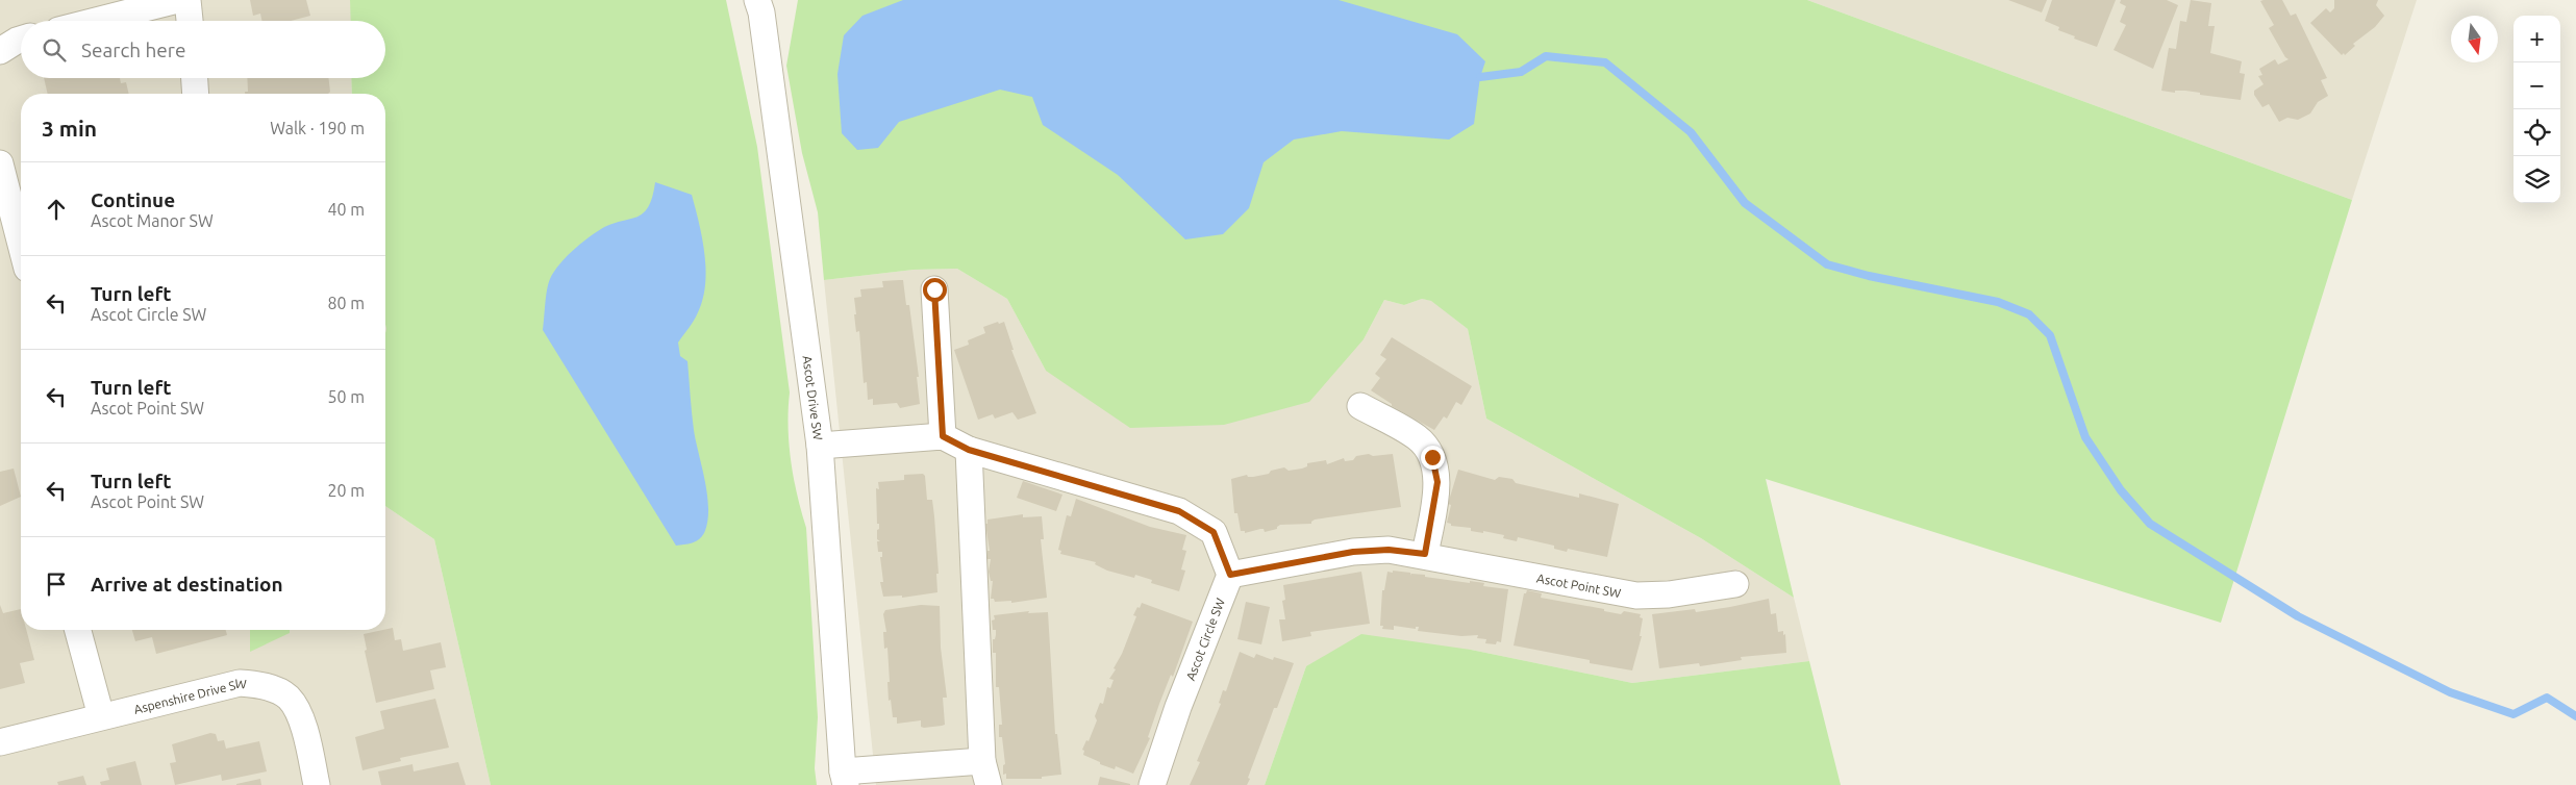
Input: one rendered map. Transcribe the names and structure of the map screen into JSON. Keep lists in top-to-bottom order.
{
  "streets": {
    "street": [
      "Ascot Drive SW",
      "Ascot Point SW",
      "Ascot Circle SW",
      "Aspenshire Drive SW"
    ]
  },
  "crossings": [
    ["Ascot Point SW", "Ascot Circle SW"]
  ],
  "north": "bottom",
  "page": {
    "map_buttons": ["+", "−"],
    "search": "Search here",
    "heading": ["3 min", "Walk · 190 m"],
    "list": [
      ["Continue", "Ascot Manor SW", "40 m"],
      ["Turn left", "Ascot Circle SW", "80 m"],
      ["Turn left", "Ascot Point SW", "50 m"],
      ["Turn left", "Ascot Point SW", "20 m"],
      "Arrive at destination"
    ]
  }
}
